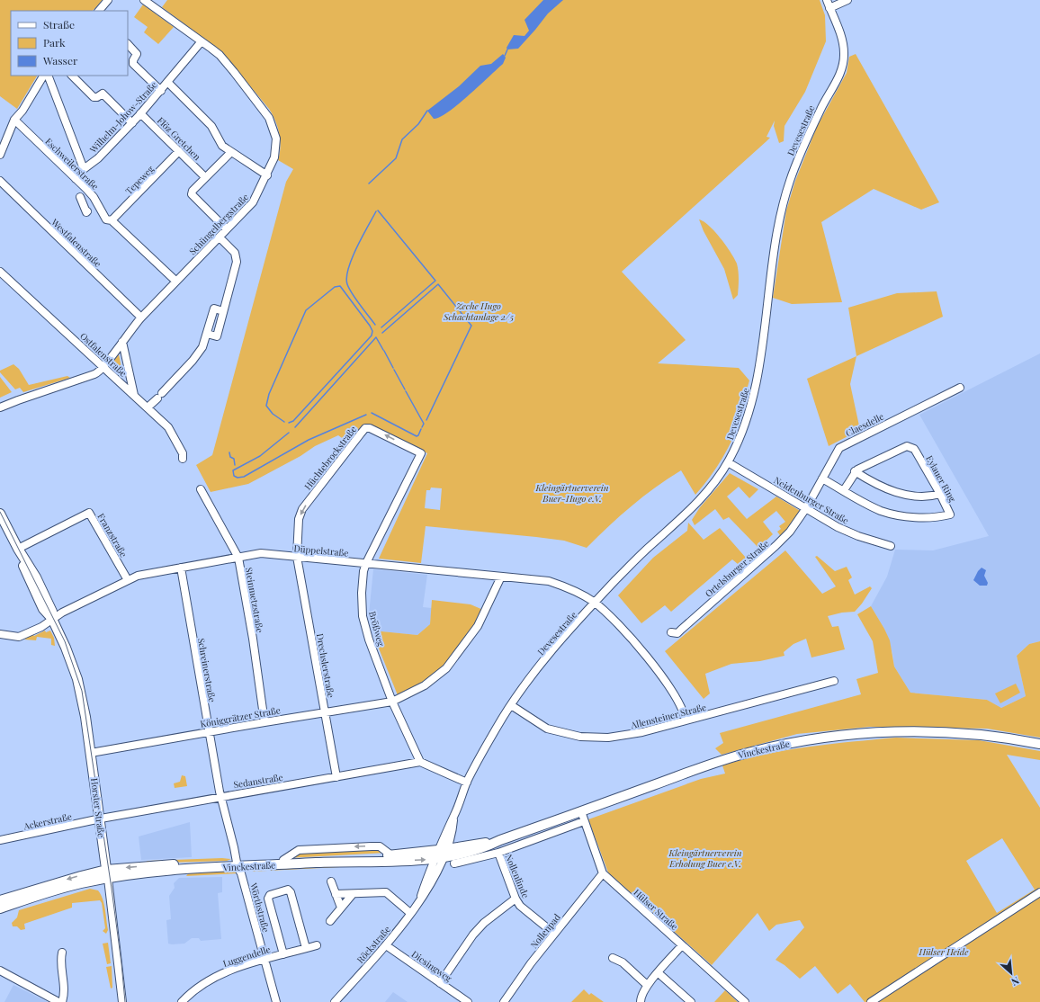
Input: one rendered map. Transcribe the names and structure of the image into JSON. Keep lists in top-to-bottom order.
{
  "streets": {
    "main road": ["Vinckestraße", "Horster Straße"],
    "street": [
      "Wilhelm-Johow-Straße",
      "Devesestraße",
      "Flöz Gretchen",
      "Eschweilerstraße",
      "Tepeweg",
      "Schüngelbergstraße",
      "Westfalenstraße",
      "Ostfalenstraße",
      "Claesdelle",
      "Hüchtebrockstraße",
      "Eylauer Ring",
      "Neidenburger Straße",
      "Franzstraße",
      "Düppelstraße",
      "Ortelsburger Straße",
      "Steinmetzstraße",
      "Brößweg",
      "Drechslerstraße",
      "Schreinerstraße",
      "Allensteiner Straße",
      "Königgrätzer Straße",
      "Sedanstraße",
      "Ackerstraße",
      "Nollenlinde",
      "Wörthstraße",
      "Hülser Straße",
      "Nollenpad",
      "Röckstraße",
      "Luggendelle",
      "Diesingweg"
    ]
  },
  "crossings": [
    ["Wilhelm-Johow-Straße", "Flöz Gretchen"],
    ["Wilhelm-Johow-Straße", "Eschweilerstraße"],
    ["Wilhelm-Johow-Straße", "Schüngelbergstraße"],
    ["Devesestraße", "Neidenburger Straße"],
    ["Devesestraße", "Düppelstraße"],
    ["Devesestraße", "Allensteiner Straße"],
    ["Devesestraße", "Vinckestraße"],
    ["Devesestraße", "Röckstraße"],
    ["Flöz Gretchen", "Tepeweg"],
    ["Eschweilerstraße", "Tepeweg"],
    ["Eschweilerstraße", "Schüngelbergstraße"],
    ["Schüngelbergstraße", "Westfalenstraße"],
    ["Schüngelbergstraße", "Ostfalenstraße"],
    ["Claesdelle", "Eylauer Ring"],
    ["Claesdelle", "Neidenburger Straße"],
    ["Claesdelle", "Ortelsburger Straße"],
    ["Hüchtebrockstraße", "Düppelstraße"],
    ["Hüchtebrockstraße", "Brößweg"],
    ["Hüchtebrockstraße", "Drechslerstraße"],
    ["Neidenburger Straße", "Ortelsburger Straße"],
    ["Franzstraße", "Düppelstraße"],
    ["Franzstraße", "Horster Straße"],
    ["Düppelstraße", "Steinmetzstraße"],
    ["Düppelstraße", "Brößweg"],
    ["Düppelstraße", "Drechslerstraße"],
    ["Düppelstraße", "Schreinerstraße"],
    ["Düppelstraße", "Allensteiner Straße"],
    ["Düppelstraße", "Königgrätzer Straße"],
    ["Düppelstraße", "Horster Straße"],
    ["Steinmetzstraße", "Königgrätzer Straße"],
    ["Brößweg", "Königgrätzer Straße"],
    ["Brößweg", "Sedanstraße"],
    ["Drechslerstraße", "Königgrätzer Straße"],
    ["Drechslerstraße", "Sedanstraße"],
    ["Schreinerstraße", "Königgrätzer Straße"],
    ["Schreinerstraße", "Sedanstraße"],
    ["Schreinerstraße", "Wörthstraße"],
    ["Königgrätzer Straße", "Horster Straße"],
    ["Vinckestraße", "Horster Straße"],
    ["Vinckestraße", "Wörthstraße"],
    ["Vinckestraße", "Hülser Straße"],
    ["Vinckestraße", "Röckstraße"],
    ["Sedanstraße", "Horster Straße"],
    ["Sedanstraße", "Ackerstraße"],
    ["Sedanstraße", "Wörthstraße"],
    ["Horster Straße", "Ackerstraße"],
    ["Nollenlinde", "Nollenpad"],
    ["Wörthstraße", "Luggendelle"],
    ["Hülser Straße", "Nollenpad"],
    ["Röckstraße", "Diesingweg"]
  ],
  "parks": [
    "Zeche Hugo Schachtanlage 2/5",
    "Kleingärtnerverein Buer-Hugo e.V.",
    "Kleingärtnerverein Erholung Buer e.V.",
    "Hülser Heide"
  ],
  "legend": ["Straße", "Park", "Wasser"],
  "north": "bottom right"
}
